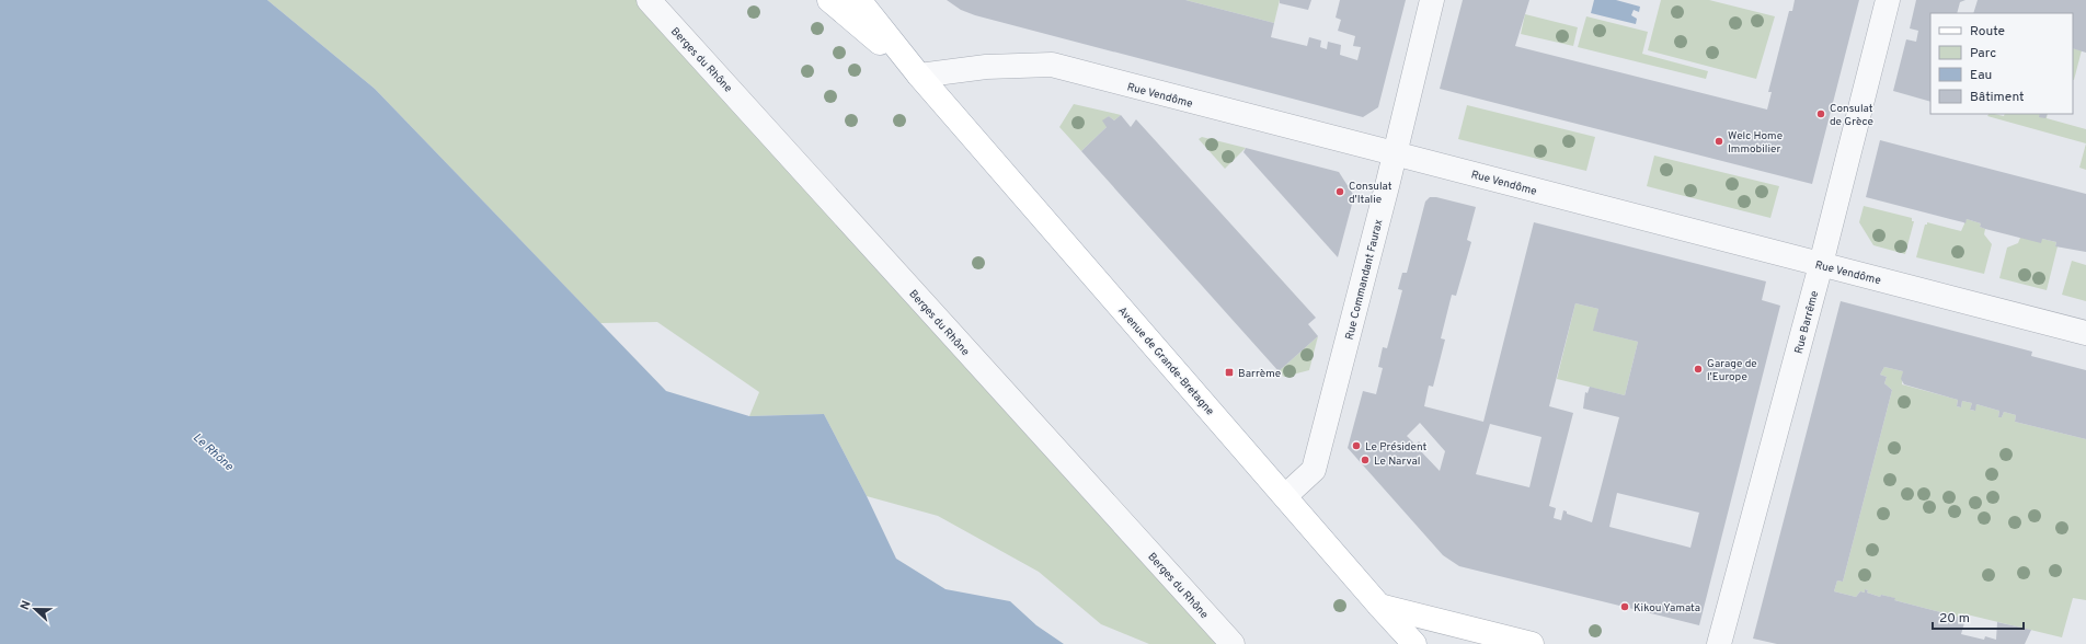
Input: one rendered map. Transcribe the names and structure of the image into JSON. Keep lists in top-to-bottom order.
{
  "streets": {
    "main road": ["Avenue de Grande-Bretagne"],
    "street": [
      "Berges du Rhône",
      "Rue Vendôme",
      "Rue Commandant Faurax",
      "Rue Barrême"
    ]
  },
  "crossings": [
    ["Rue Vendôme", "Rue Commandant Faurax"],
    ["Rue Vendôme", "Rue Barrême"],
    ["Rue Vendôme", "Avenue de Grande-Bretagne"],
    ["Rue Commandant Faurax", "Avenue de Grande-Bretagne"]
  ],
  "water": ["Le Rhône"],
  "places": {
    "other": [
      "Consulat de Grèce",
      "Welc Home Immobilier",
      "Consulat d'Italie",
      "Garage de l'Europe",
      "Le Président",
      "Le Narval",
      "Kikou Yamata"
    ],
    "transit": ["Barrème"]
  },
  "legend": [
    "Route",
    "Parc",
    "Eau",
    "Bâtiment"
  ],
  "scale_bar": "20 m",
  "north": "left"
}
